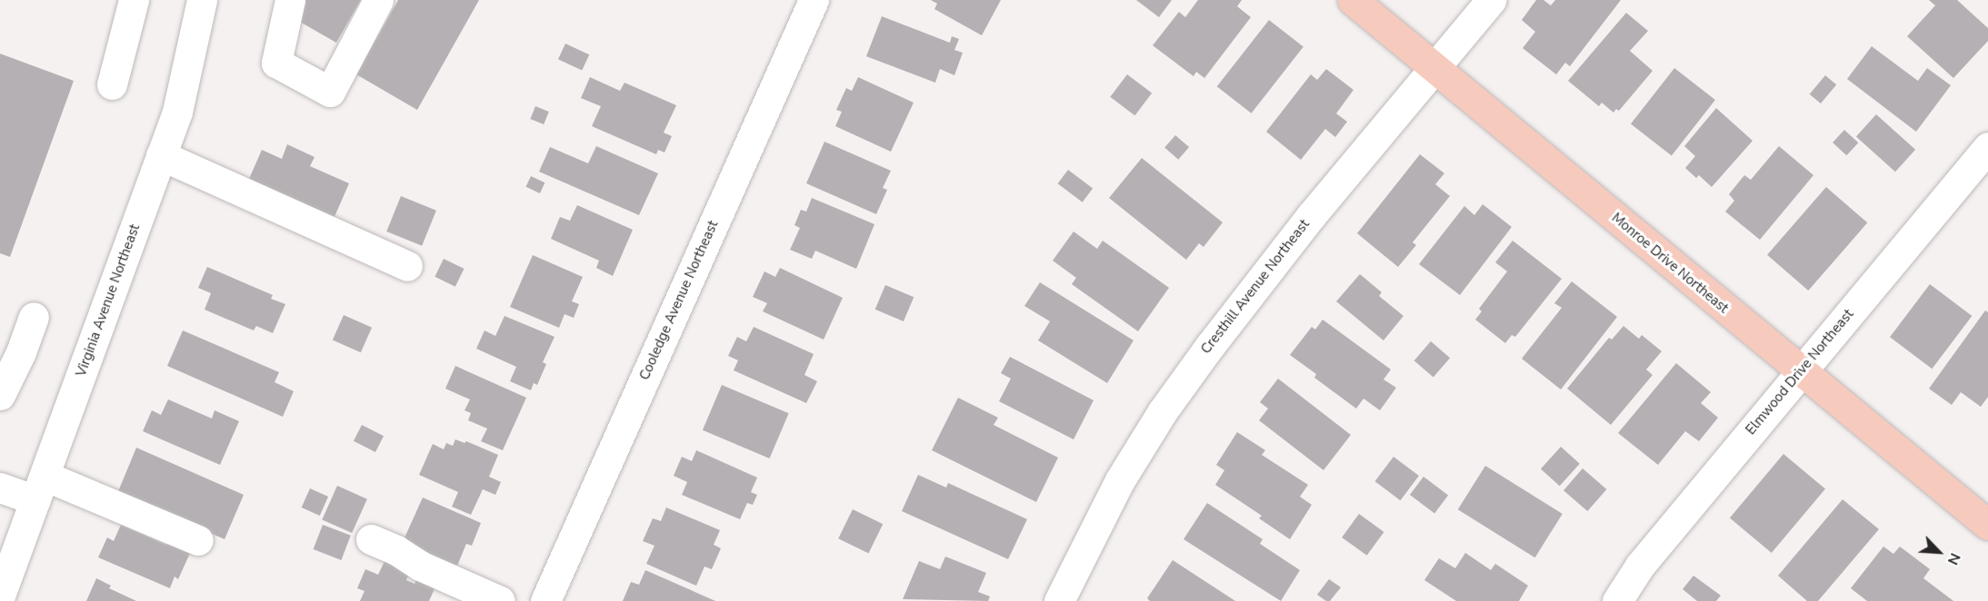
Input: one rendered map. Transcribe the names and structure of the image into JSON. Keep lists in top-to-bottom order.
{
  "streets": {
    "main road": ["Monroe Drive Northeast"],
    "street": [
      "Cresthill Avenue Northeast",
      "Virginia Avenue Northeast",
      "Cooledge Avenue Northeast",
      "Elmwood Drive Northeast"
    ]
  },
  "crossings": [
    ["Monroe Drive Northeast", "Cresthill Avenue Northeast"],
    ["Monroe Drive Northeast", "Elmwood Drive Northeast"]
  ],
  "north": "bottom right"
}
